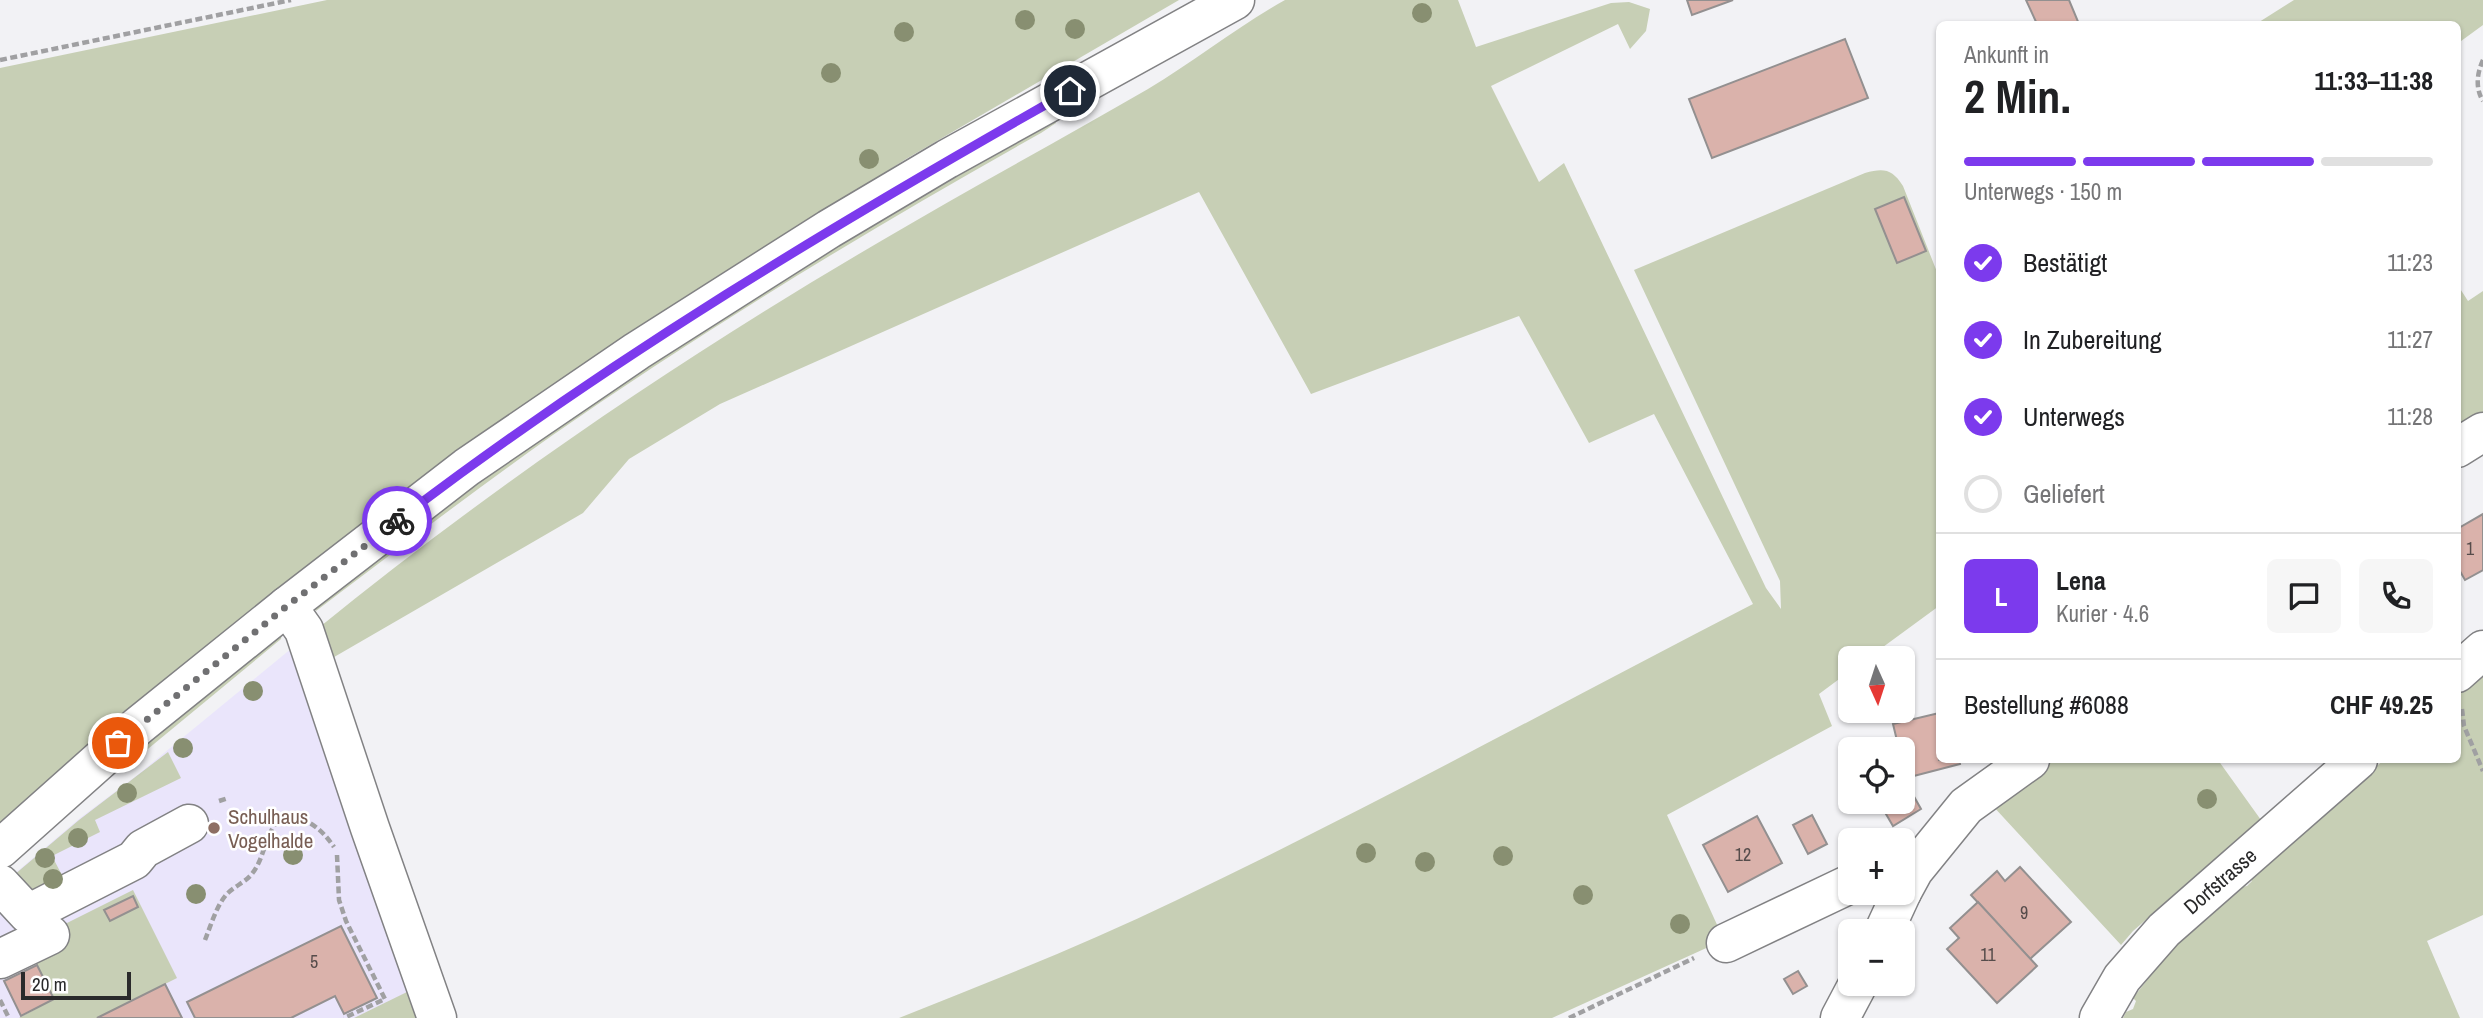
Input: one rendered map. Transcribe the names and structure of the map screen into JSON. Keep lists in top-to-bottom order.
{
  "streets": {
    "street": ["Dorfstrasse"]
  },
  "places": ["Schulhaus Vogelhalde"],
  "house_numbers": [
    "1",
    "12",
    "9",
    "11",
    "5"
  ],
  "scale_bar": "20 m",
  "north": "bottom",
  "page": {
    "heading": ["2 Min.", "Ankunft in", "11:33–11:38"],
    "panel": [
      "Lena",
      "Kurier · 4.6",
      "Bestellung #6088",
      "CHF 49.25"
    ],
    "bar": "Unterwegs · 150 m",
    "list": [
      ["Bestätigt", "11:23"],
      ["In Zubereitung", "11:27"],
      ["Unterwegs", "11:28"],
      "Geliefert"
    ],
    "round": "L",
    "map_buttons": ["+", "−"],
    "scale": "20 m"
  }
}
